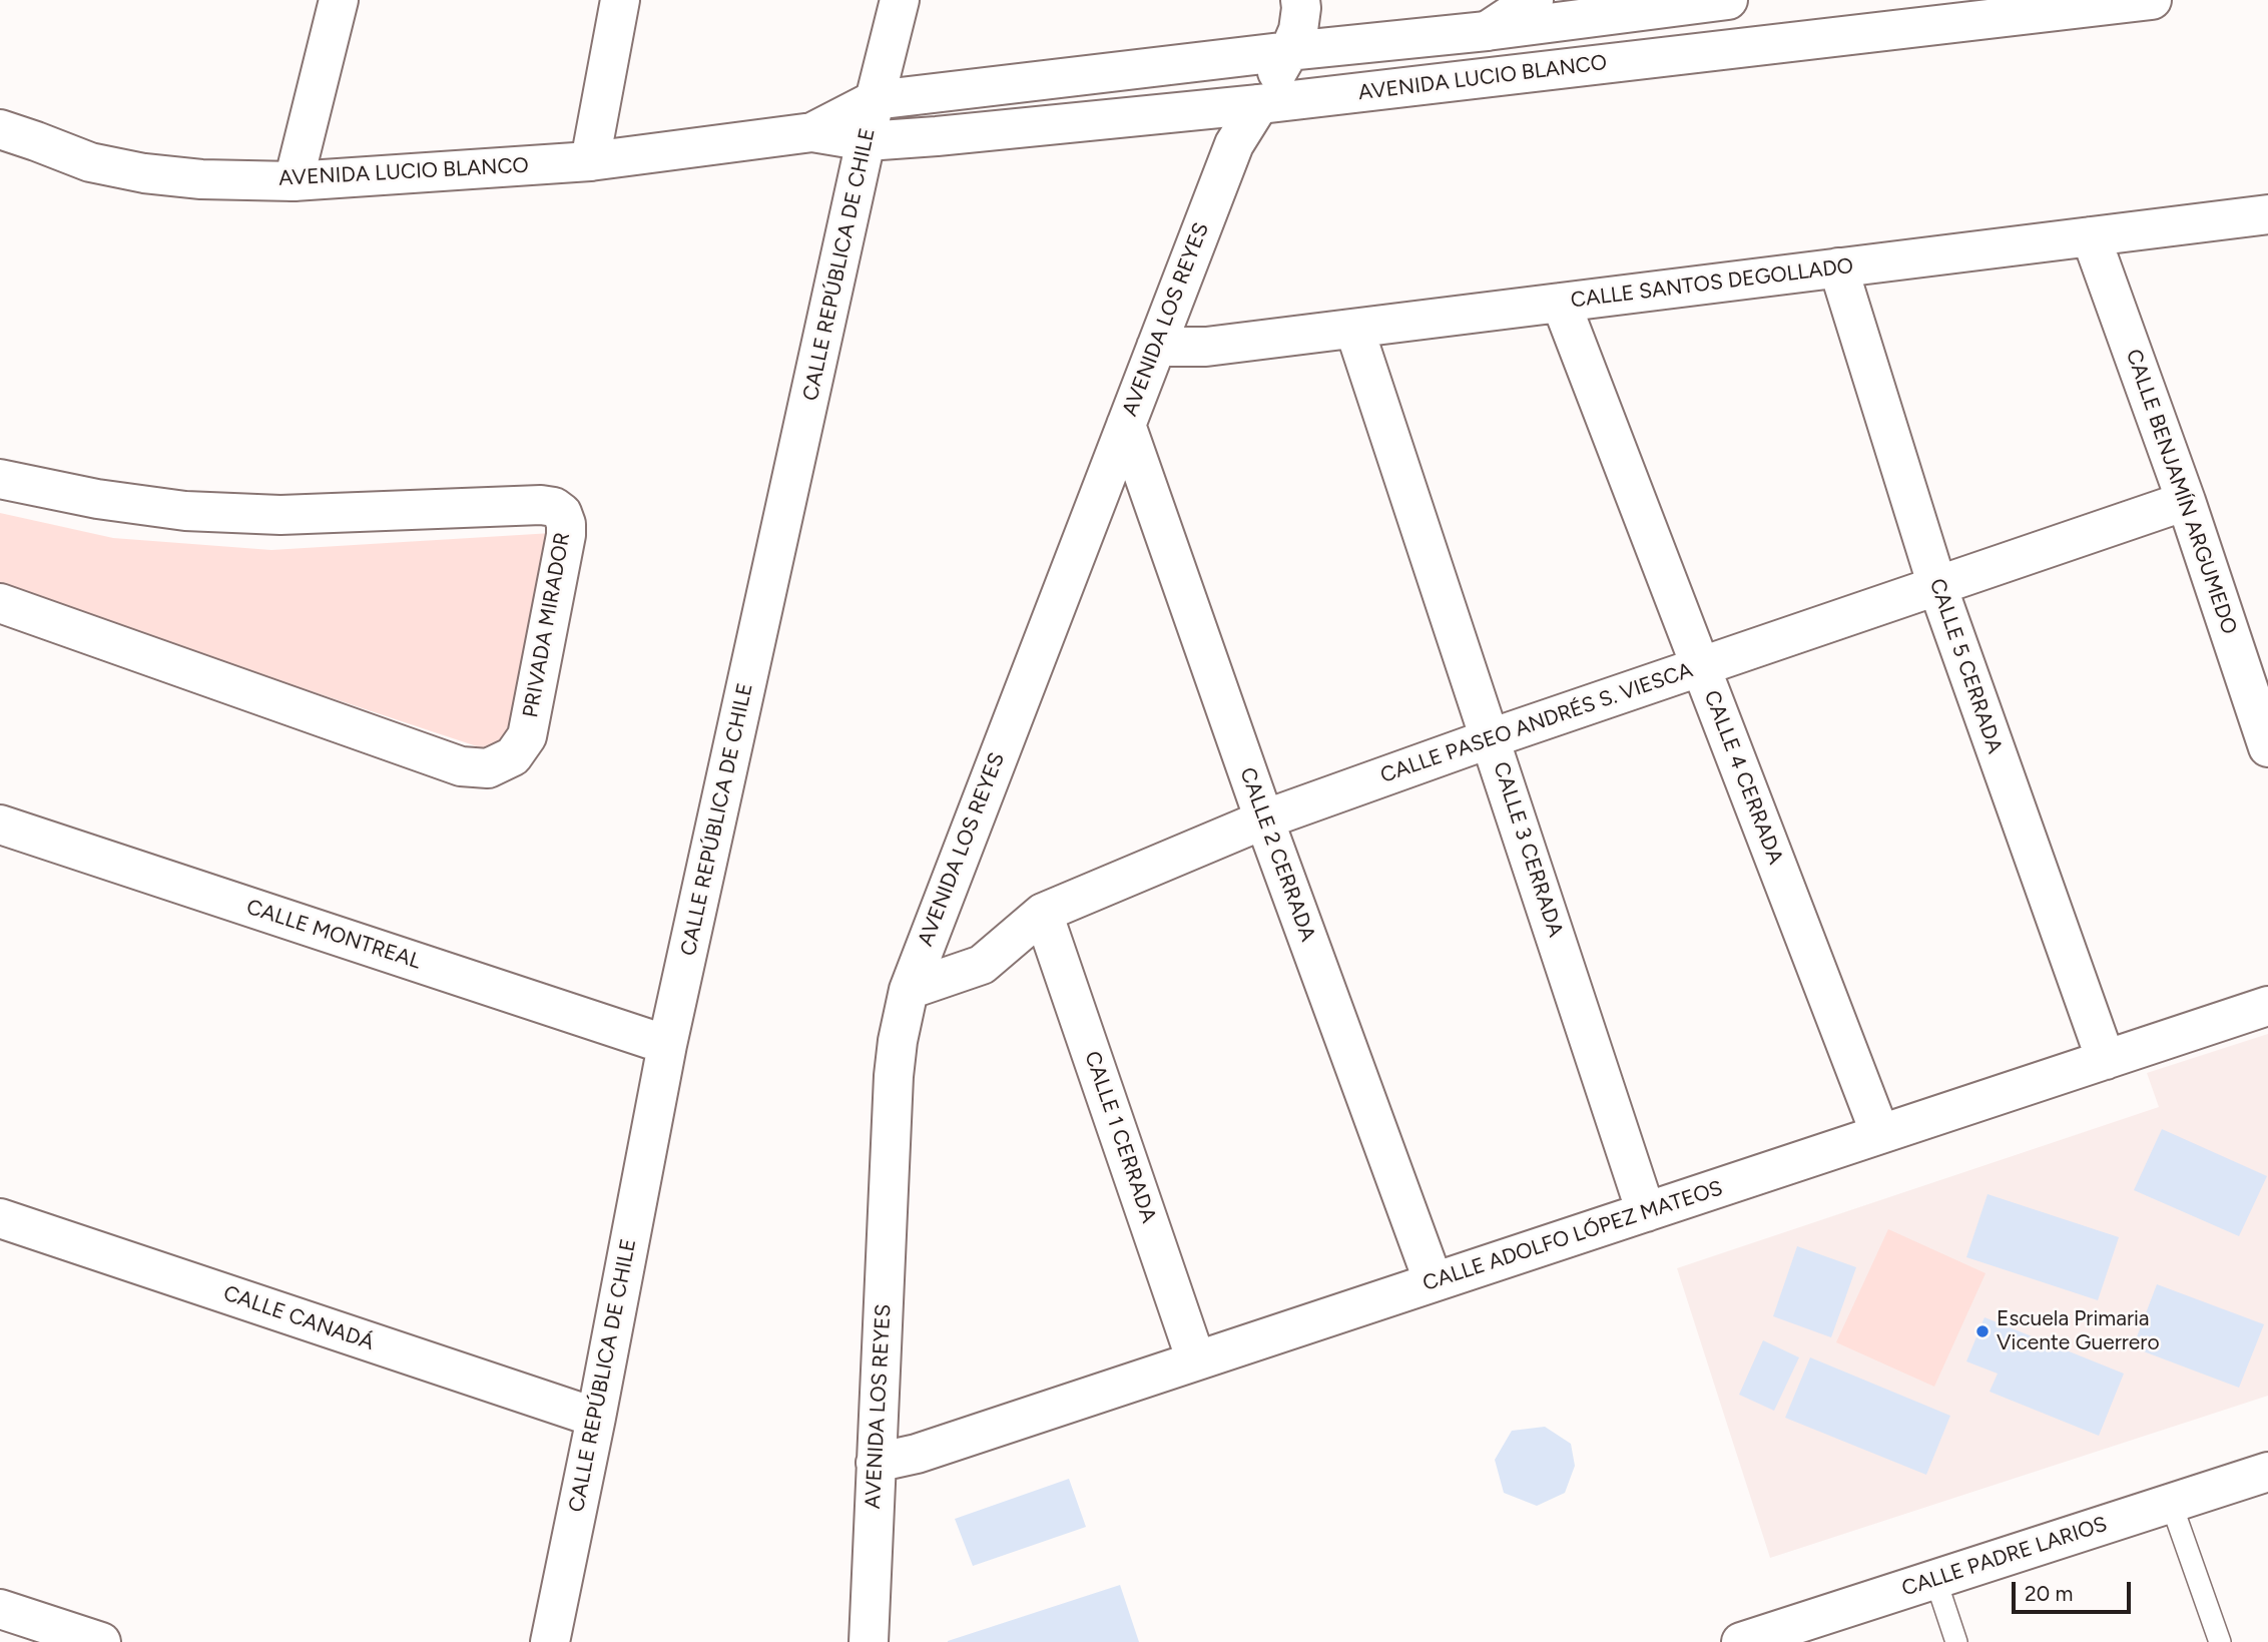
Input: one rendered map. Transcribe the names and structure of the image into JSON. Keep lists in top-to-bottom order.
{
  "streets": {
    "street": [
      "AVENIDA LUCIO BLANCO",
      "CALLE REPÚBLICA DE CHILE",
      "CALLE SANTOS DEGOLLADO",
      "AVENIDA LOS REYES",
      "CALLE BENJAMÍN ARGUMEDO",
      "PRIVADA MIRADOR",
      "CALLE 5 CERRADA",
      "CALLE PASEO ANDRÉS S. VIESCA",
      "CALLE 4 CERRADA",
      "CALLE 3 CERRADA",
      "CALLE 2 CERRADA",
      "CALLE MONTREAL",
      "CALLE 1 CERRADA",
      "CALLE ADOLFO LÓPEZ MATEOS",
      "CALLE CANADÁ",
      "CALLE PADRE LARIOS"
    ]
  },
  "crossings": [
    ["AVENIDA LUCIO BLANCO", "CALLE REPÚBLICA DE CHILE"],
    ["AVENIDA LUCIO BLANCO", "AVENIDA LOS REYES"],
    ["CALLE REPÚBLICA DE CHILE", "CALLE MONTREAL"],
    ["CALLE REPÚBLICA DE CHILE", "CALLE CANADÁ"],
    ["CALLE SANTOS DEGOLLADO", "AVENIDA LOS REYES"],
    ["CALLE SANTOS DEGOLLADO", "CALLE BENJAMÍN ARGUMEDO"],
    ["CALLE SANTOS DEGOLLADO", "CALLE 5 CERRADA"],
    ["CALLE SANTOS DEGOLLADO", "CALLE 4 CERRADA"],
    ["CALLE SANTOS DEGOLLADO", "CALLE 3 CERRADA"],
    ["AVENIDA LOS REYES", "CALLE PASEO ANDRÉS S. VIESCA"],
    ["AVENIDA LOS REYES", "CALLE 2 CERRADA"],
    ["AVENIDA LOS REYES", "CALLE ADOLFO LÓPEZ MATEOS"],
    ["CALLE BENJAMÍN ARGUMEDO", "CALLE PASEO ANDRÉS S. VIESCA"],
    ["CALLE 5 CERRADA", "CALLE PASEO ANDRÉS S. VIESCA"],
    ["CALLE 5 CERRADA", "CALLE ADOLFO LÓPEZ MATEOS"],
    ["CALLE PASEO ANDRÉS S. VIESCA", "CALLE 4 CERRADA"],
    ["CALLE PASEO ANDRÉS S. VIESCA", "CALLE 3 CERRADA"],
    ["CALLE PASEO ANDRÉS S. VIESCA", "CALLE 2 CERRADA"],
    ["CALLE PASEO ANDRÉS S. VIESCA", "CALLE 1 CERRADA"],
    ["CALLE 4 CERRADA", "CALLE ADOLFO LÓPEZ MATEOS"],
    ["CALLE 3 CERRADA", "CALLE ADOLFO LÓPEZ MATEOS"],
    ["CALLE 2 CERRADA", "CALLE ADOLFO LÓPEZ MATEOS"],
    ["CALLE 1 CERRADA", "CALLE ADOLFO LÓPEZ MATEOS"]
  ],
  "places": ["Escuela Primaria Vicente Guerrero"],
  "scale_bar": "20 m"
}
